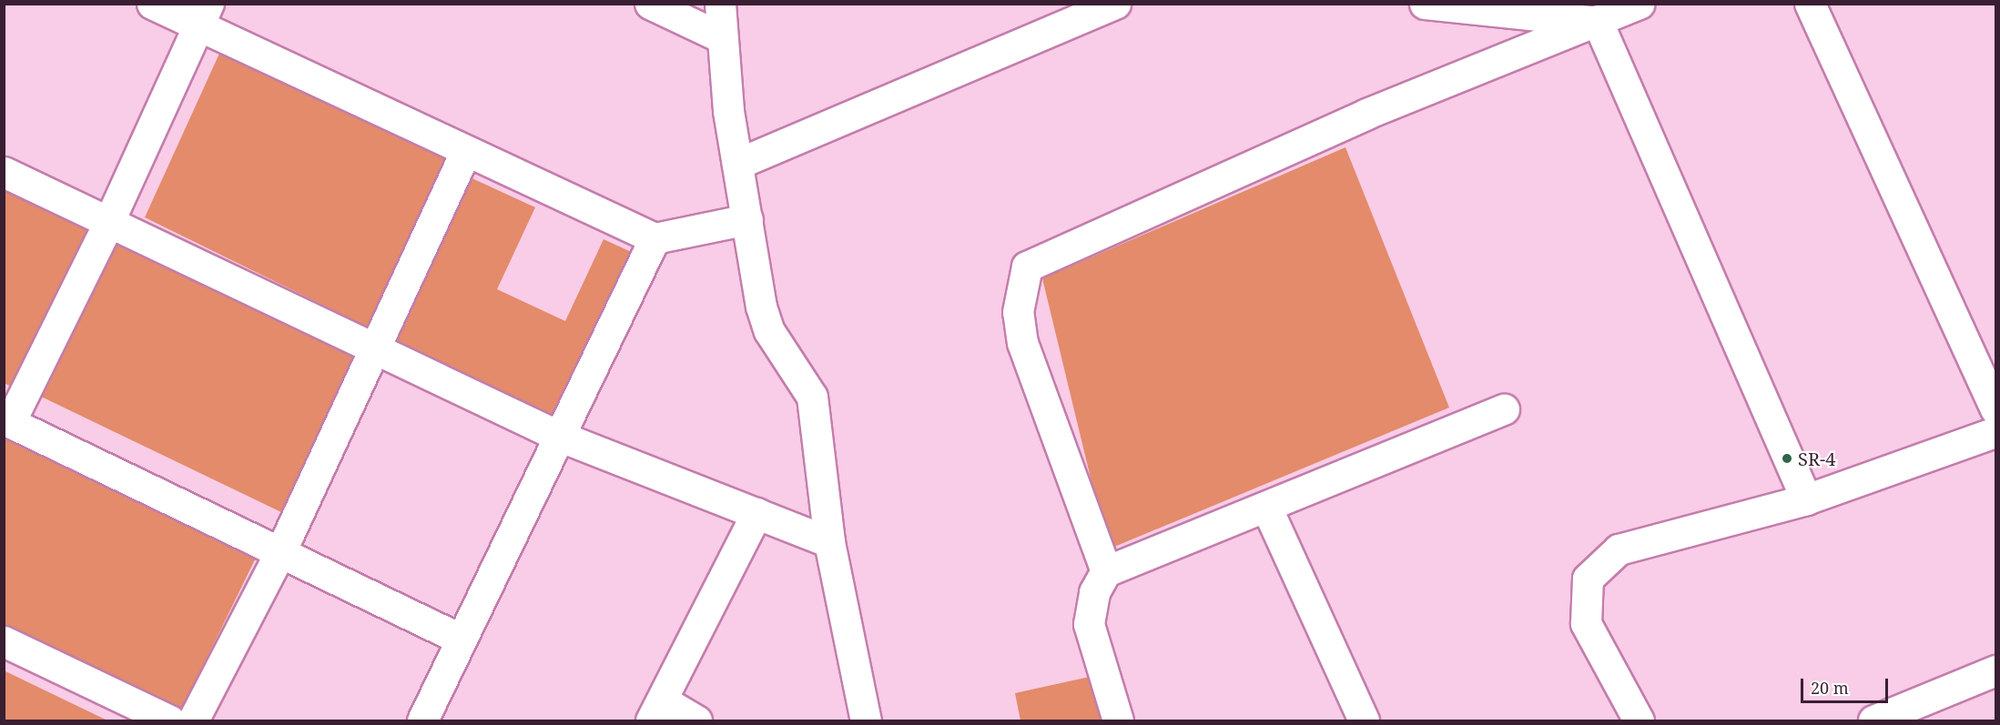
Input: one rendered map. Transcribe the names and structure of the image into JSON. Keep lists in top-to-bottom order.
{
  "places": ["SR-4"],
  "scale_bar": "20 m"
}
